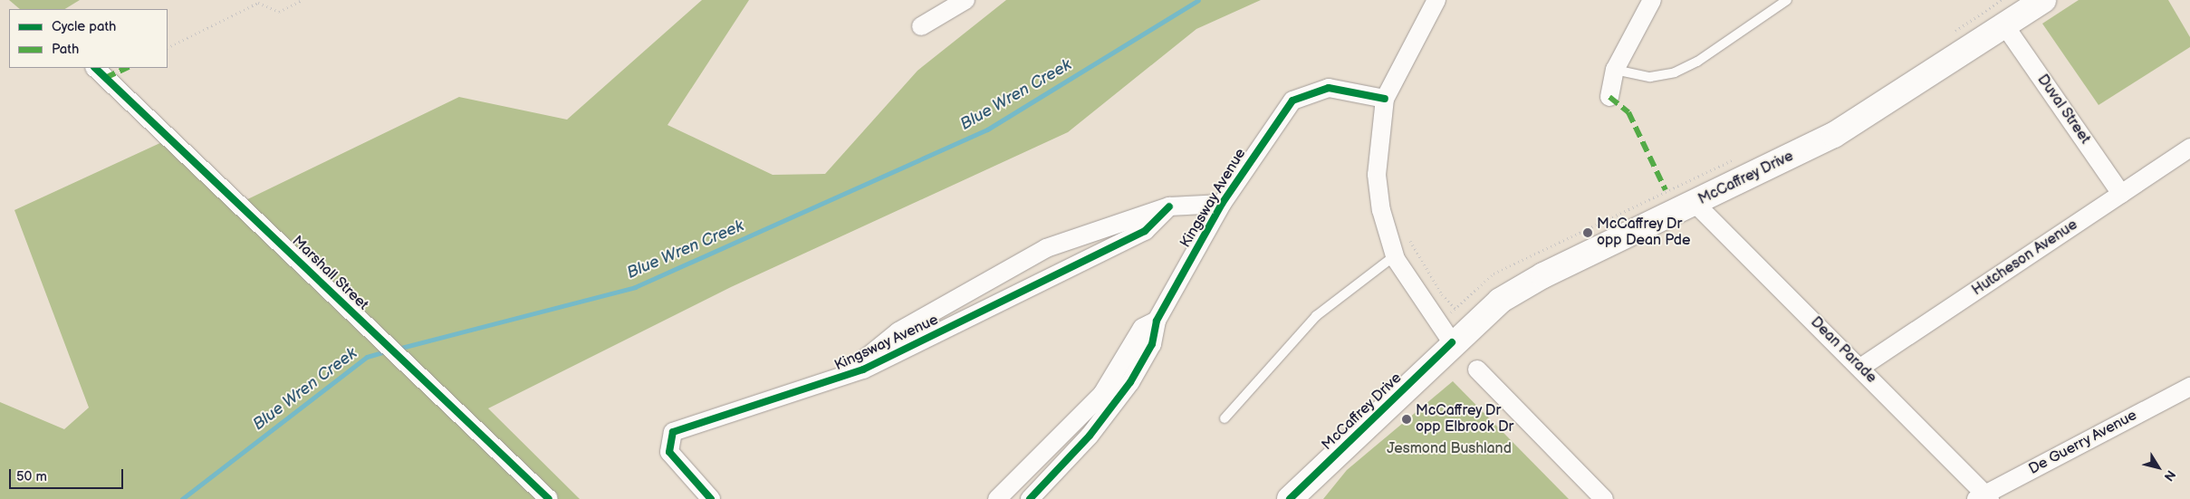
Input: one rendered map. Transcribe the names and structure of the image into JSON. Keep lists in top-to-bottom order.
{
  "streets": {
    "main road": ["McCaffrey Drive"],
    "street": [
      "Duval Street",
      "Kingsway Avenue",
      "Hutcheson Avenue",
      "Marshall Street",
      "Dean Parade",
      "De Guerry Avenue"
    ]
  },
  "crossings": [
    ["Duval Street", "McCaffrey Drive"],
    ["Duval Street", "Hutcheson Avenue"],
    ["McCaffrey Drive", "Dean Parade"],
    ["Hutcheson Avenue", "Dean Parade"],
    ["Dean Parade", "De Guerry Avenue"]
  ],
  "water": ["Blue Wren Creek"],
  "parks": ["Jesmond Bushland"],
  "places": ["McCaffrey Dr opp Dean Pde", "McCaffrey Dr opp Elbrook Dr"],
  "legend": ["Cycle path", "Path"],
  "scale_bar": "50 m",
  "north": "bottom right"
}
